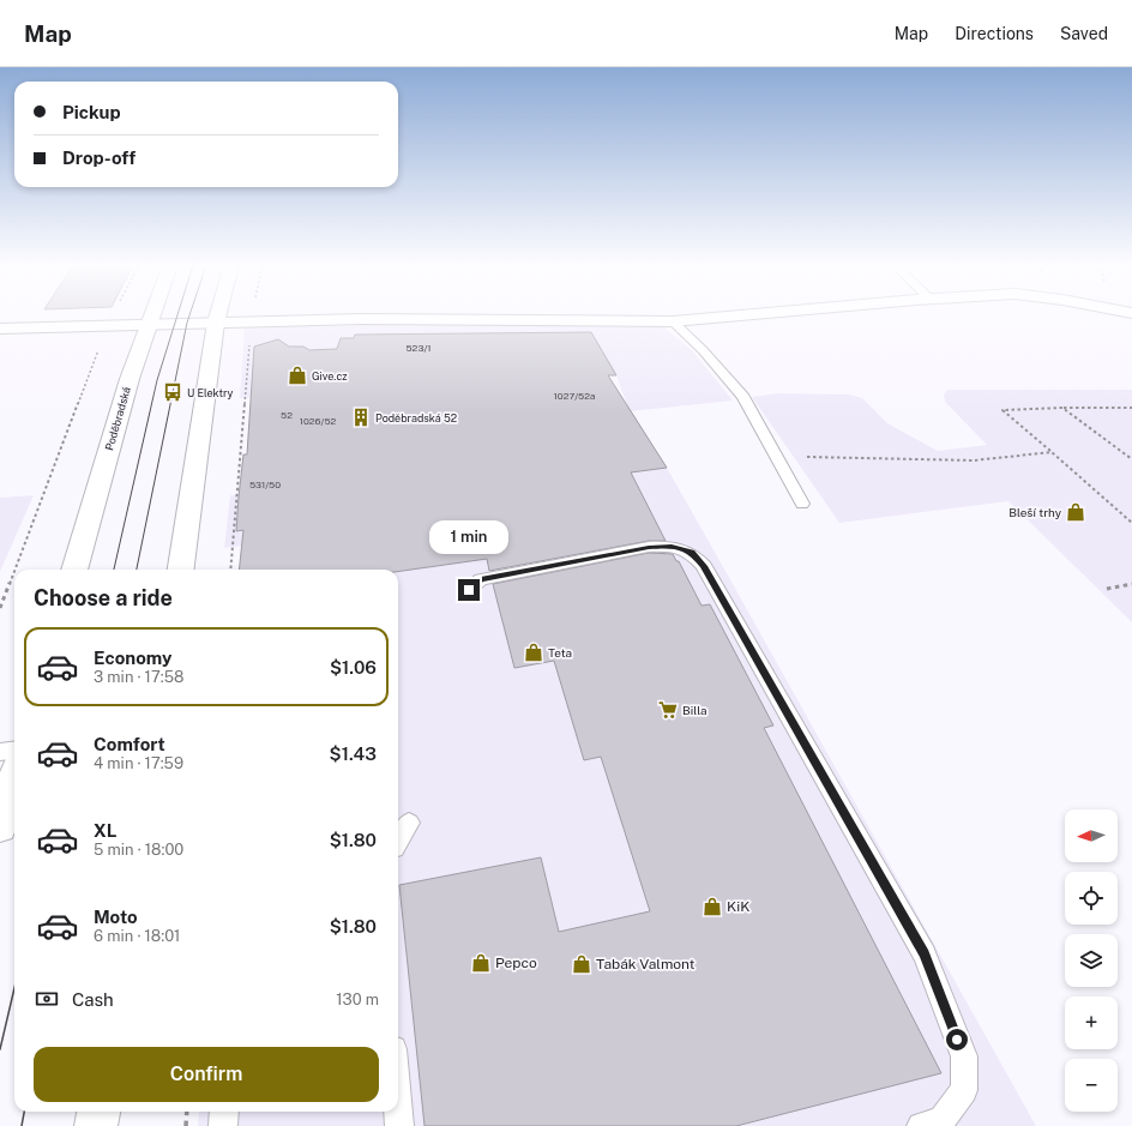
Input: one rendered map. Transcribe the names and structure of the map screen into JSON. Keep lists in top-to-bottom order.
{
  "streets": {
    "main road": ["Poděbradská"]
  },
  "places": {
    "shop": [
      "Give.cz",
      "Bleší trhy",
      "Teta",
      "KiK",
      "Pepco",
      "Tabák Valmont"
    ],
    "bus stop": ["U Elektry"],
    "building": ["Poděbradská 52"],
    "supermarket": ["Billa"]
  },
  "house_numbers": [
    "523/1",
    "1027/52a",
    "52",
    "1026/52",
    "531/50"
  ],
  "north": "left",
  "page": {
    "header": "Map",
    "nav": ["Map", "Directions", "Saved"],
    "banner": ["Pickup", "Drop-off"],
    "bubble": "1 min",
    "heading": "Choose a ride",
    "list": [
      {
        "name": "Economy",
        "note": "3 min · 17:58",
        "value": "$1.06"
      },
      {
        "name": "Comfort",
        "note": "4 min · 17:59",
        "value": "$1.43"
      },
      {
        "name": "XL",
        "note": "5 min · 18:00",
        "value": "$1.80"
      },
      {
        "name": "Moto",
        "note": "6 min · 18:01",
        "value": "$1.80"
      }
    ],
    "map_buttons": ["+", "−"],
    "pay": ["Cash", "130 m"],
    "buttons": "Confirm"
  }
}
